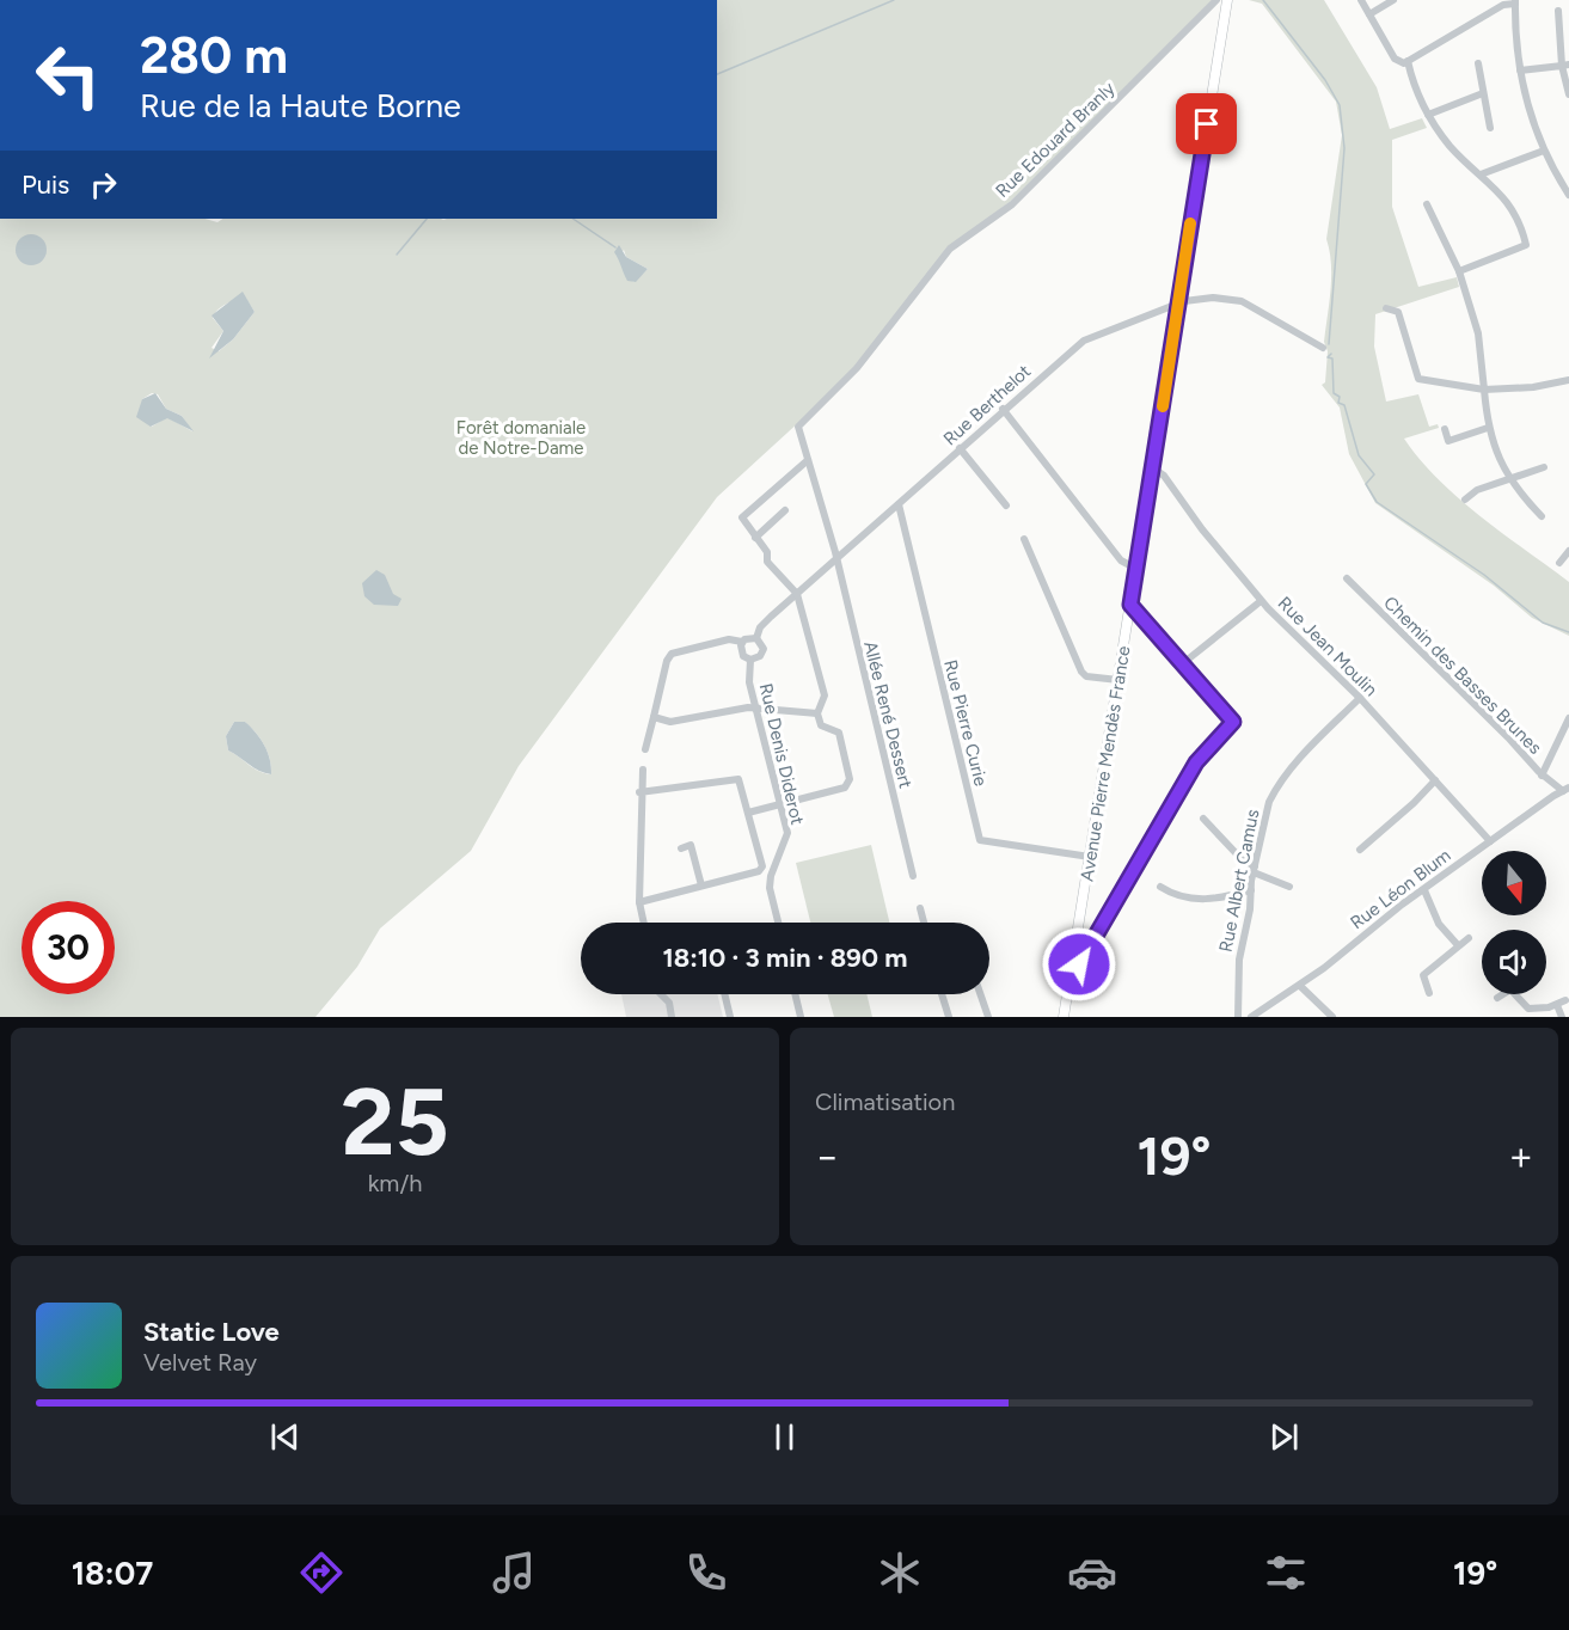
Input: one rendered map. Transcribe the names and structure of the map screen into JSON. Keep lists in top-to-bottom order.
{
  "streets": {
    "main road": ["Avenue Pierre Mendès France"],
    "street": [
      "Rue Edouard Branly",
      "Rue Berthelot",
      "Rue Jean Moulin",
      "Chemin des Basses Brunes",
      "Allée René Dessert",
      "Rue Pierre Curie",
      "Rue Denis Diderot",
      "Rue Albert Camus",
      "Rue Léon Blum"
    ]
  },
  "crossings": [
    ["Rue Edouard Branly", "Allée René Dessert"],
    ["Rue Berthelot", "Allée René Dessert"],
    ["Rue Berthelot", "Rue Pierre Curie"],
    ["Rue Berthelot", "Avenue Pierre Mendès France"],
    ["Rue Jean Moulin", "Avenue Pierre Mendès France"],
    ["Rue Jean Moulin", "Rue Albert Camus"],
    ["Rue Jean Moulin", "Rue Léon Blum"],
    ["Chemin des Basses Brunes", "Rue Léon Blum"],
    ["Rue Pierre Curie", "Avenue Pierre Mendès France"]
  ],
  "parks": ["Forêt domaniale de Notre-Dame"],
  "north": "bottom",
  "page": {
    "turn": ["280 m", "Rue de la Haute Borne"],
    "then": "Puis",
    "limit": "30",
    "trip": "18:10 · 3 min · 890 m",
    "tile": [
      ["25", "km/h"],
      "Climatisation"
    ],
    "heat": ["−", "19°", "+"],
    "song": ["Static Love", "Velvet Ray"],
    "tabs": ["18:07", "19°"]
  }
}
